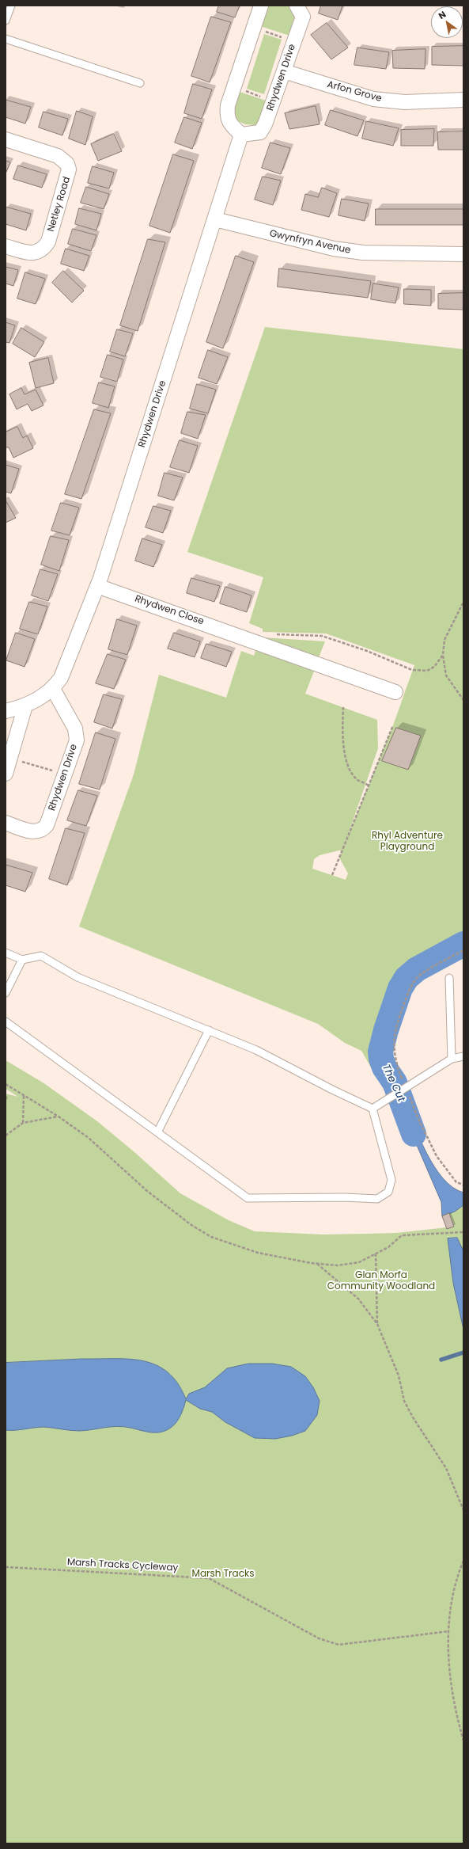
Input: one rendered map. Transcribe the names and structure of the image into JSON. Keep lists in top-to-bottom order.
{
  "streets": {
    "street": [
      "Rhydwen Drive",
      "Arfon Grove",
      "Netley Road",
      "Gwynfryn Avenue",
      "Rhydwen Close"
    ],
    "path": ["Marsh Tracks Cycleway"]
  },
  "crossings": [
    ["Rhydwen Drive", "Arfon Grove"],
    ["Rhydwen Drive", "Gwynfryn Avenue"],
    ["Rhydwen Drive", "Rhydwen Close"]
  ],
  "water": ["The Cut"],
  "parks": ["Rhyl Adventure Playground", "Glan Morfa Community Woodland", "Marsh Tracks"],
  "north": "top left"
}
